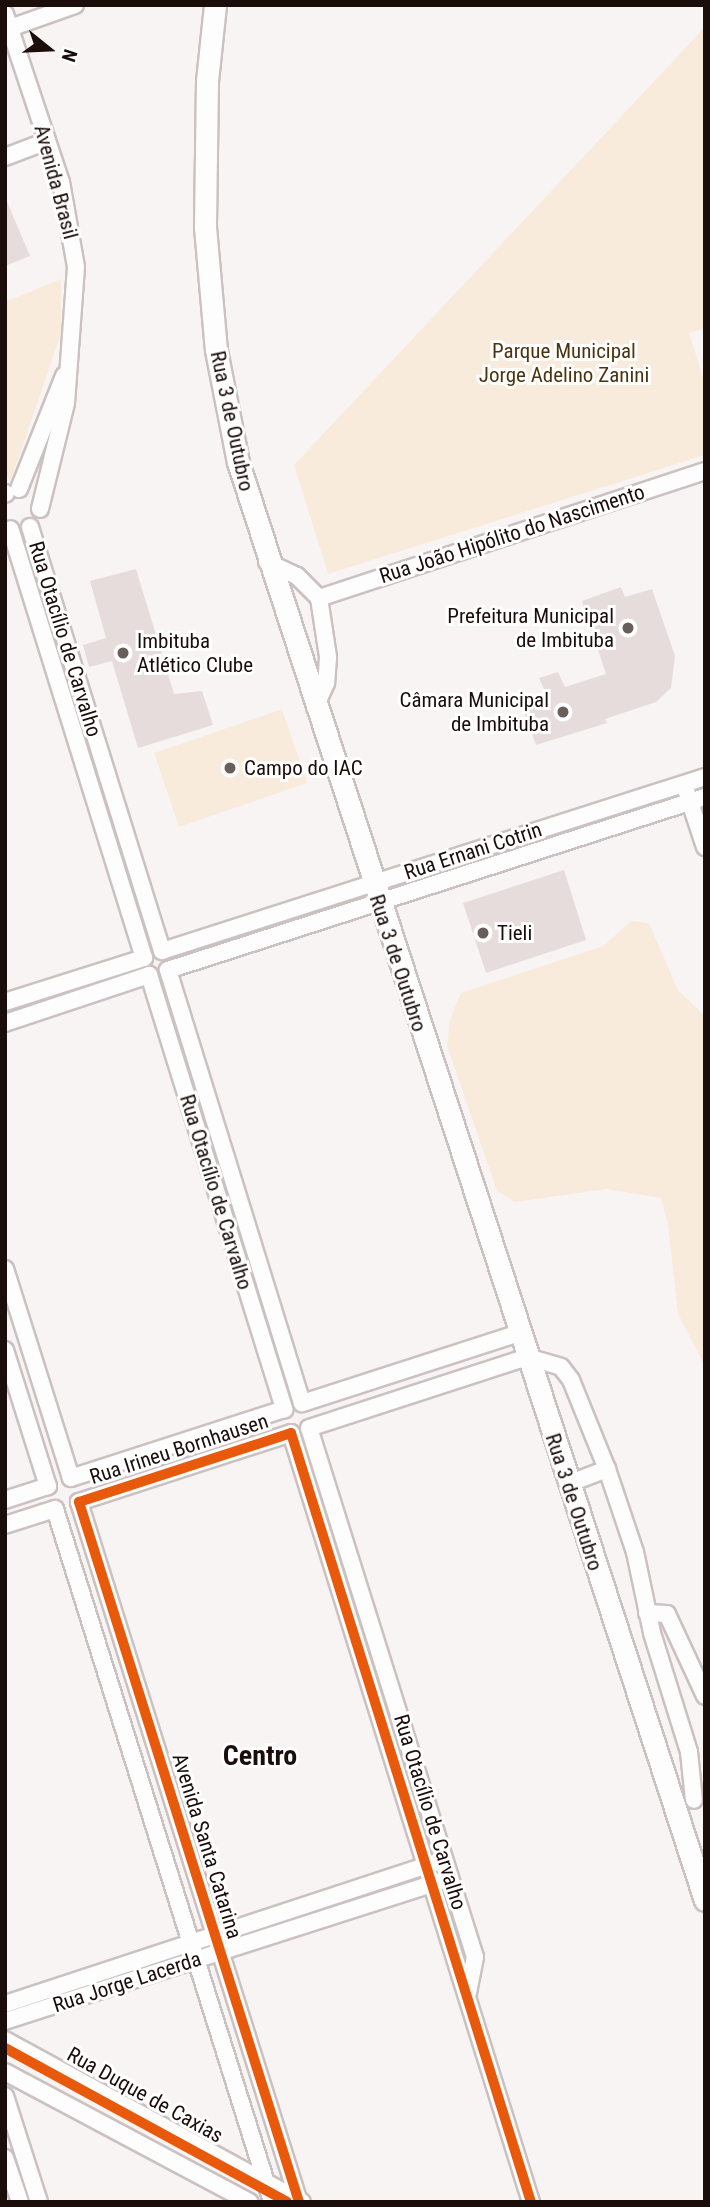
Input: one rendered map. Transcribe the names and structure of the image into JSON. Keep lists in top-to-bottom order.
{
  "streets": {
    "main road": ["Rua 3 de Outubro"],
    "street": [
      "Avenida Brasil",
      "Rua João Hipólito do Nascimento",
      "Rua Otacílio de Carvalho",
      "Rua Ernani Cotrin",
      "Rua Irineu Bornhausen",
      "Avenida Santa Catarina",
      "Rua Jorge Lacerda",
      "Rua Duque de Caxias"
    ]
  },
  "crossings": [
    ["Avenida Brasil", "Rua Otacílio de Carvalho"],
    ["Rua 3 de Outubro", "Rua Ernani Cotrin"],
    ["Rua Otacílio de Carvalho", "Rua Ernani Cotrin"],
    ["Rua Otacílio de Carvalho", "Rua Irineu Bornhausen"],
    ["Rua Otacílio de Carvalho", "Rua Jorge Lacerda"],
    ["Rua Irineu Bornhausen", "Avenida Santa Catarina"],
    ["Avenida Santa Catarina", "Rua Jorge Lacerda"],
    ["Avenida Santa Catarina", "Rua Duque de Caxias"]
  ],
  "districts": ["Centro"],
  "parks": ["Parque Municipal Jorge Adelino Zanini"],
  "places": [
    "Prefeitura Municipal de Imbituba",
    "Imbituba Atlético Clube",
    "Câmara Municipal de Imbituba",
    "Campo do IAC",
    "Tieli"
  ],
  "north": "right"
}
